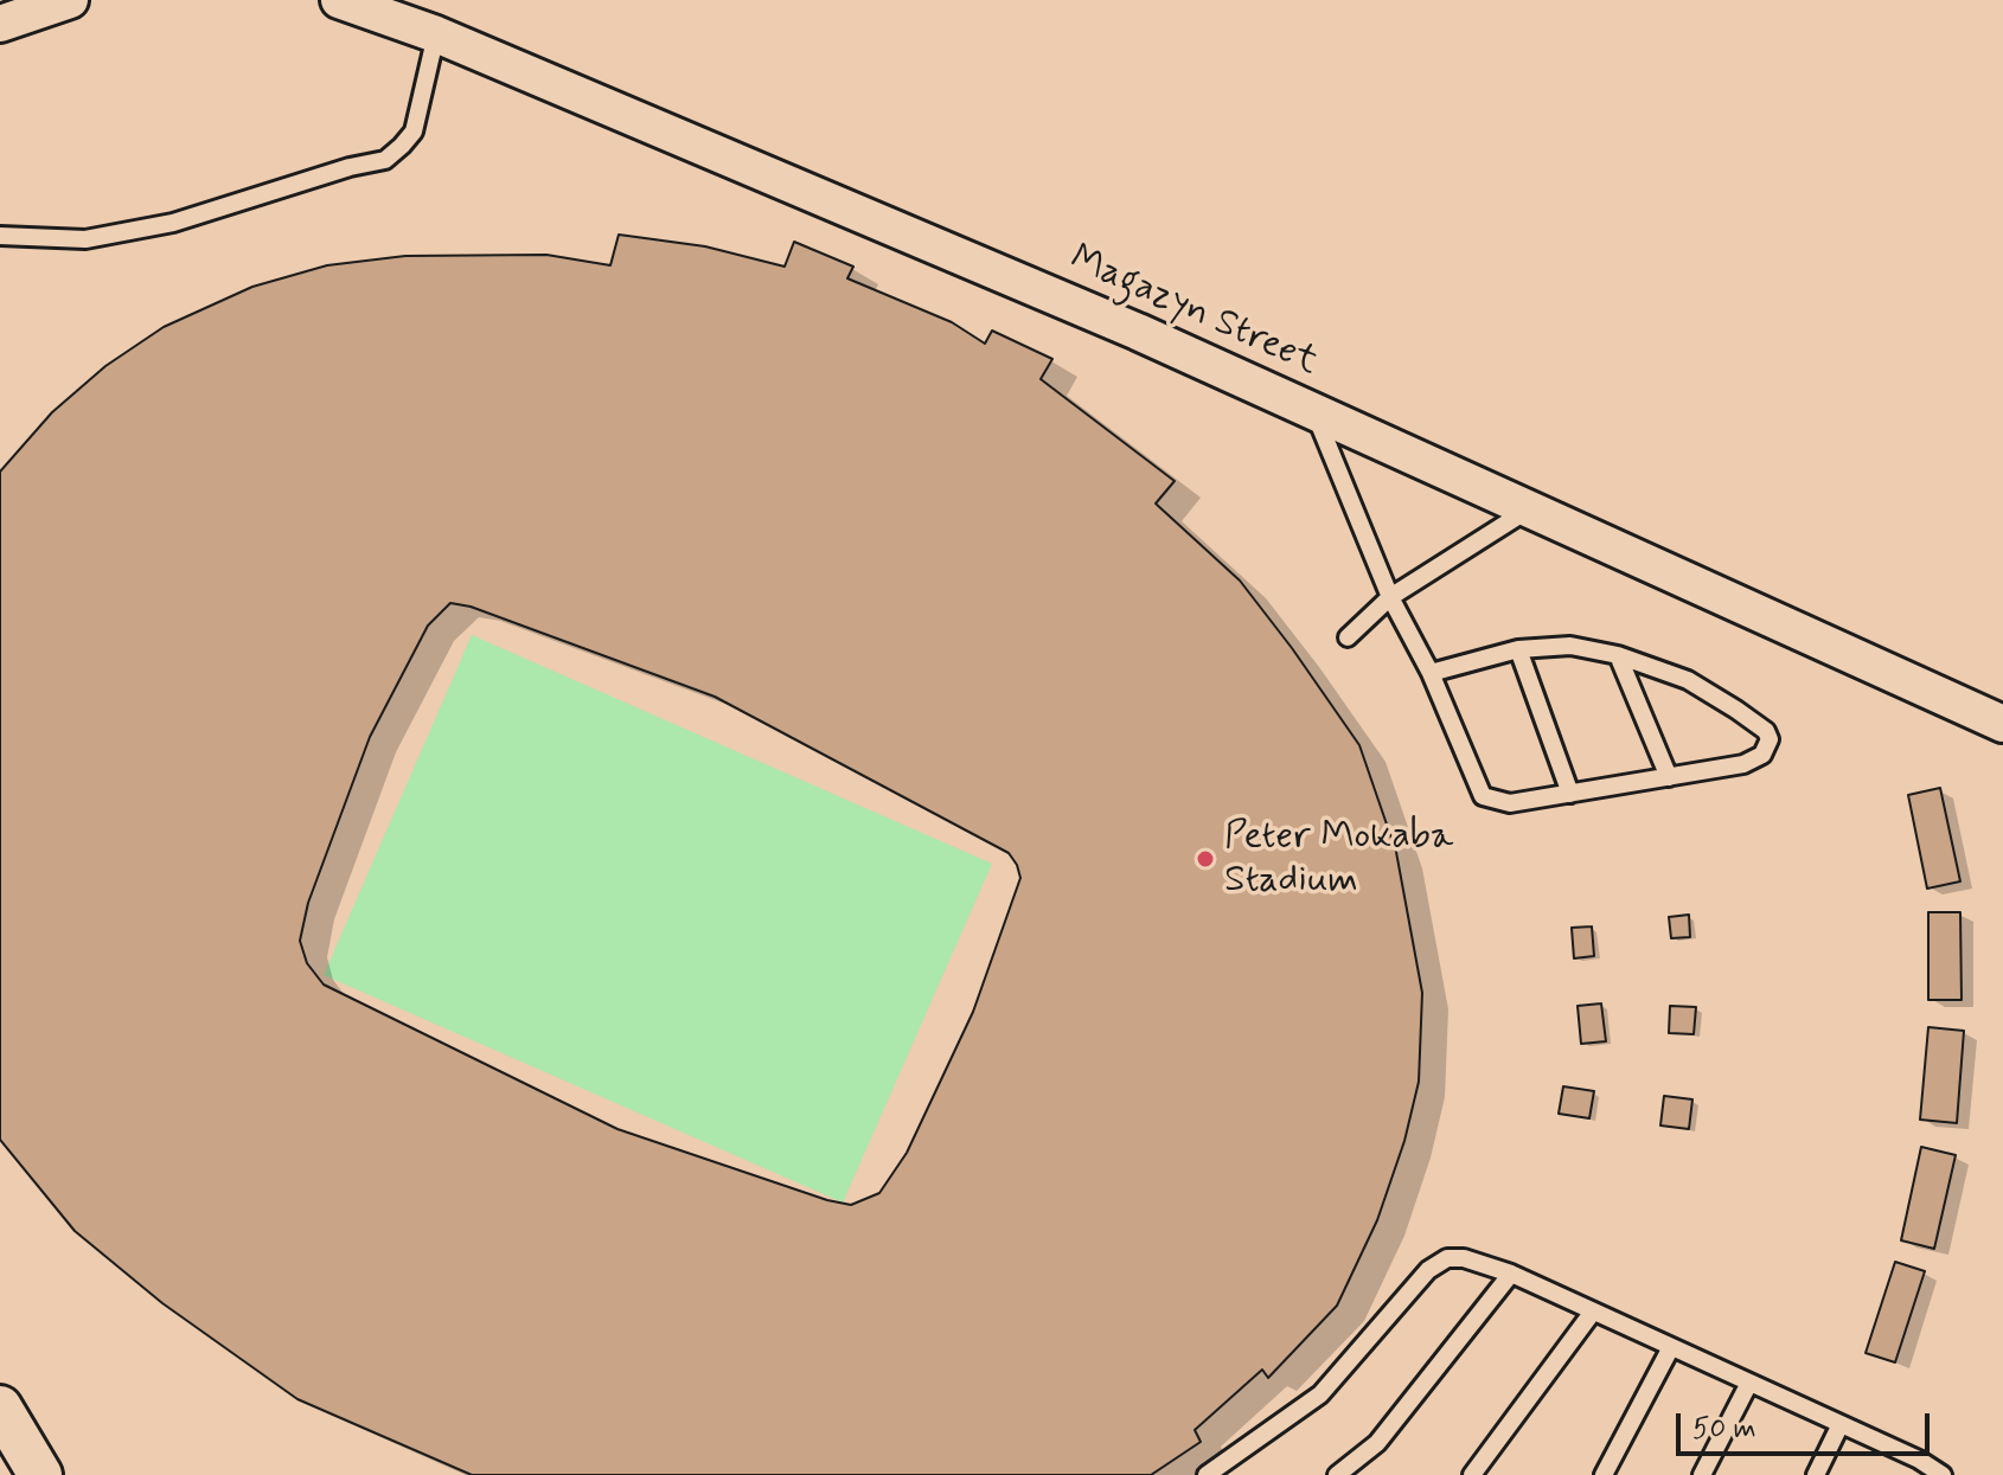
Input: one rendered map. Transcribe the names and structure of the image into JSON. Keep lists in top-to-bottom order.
{
  "streets": {
    "street": ["Magazyn Street"]
  },
  "places": ["Peter Mokaba Stadium"],
  "scale_bar": "50 m"
}
